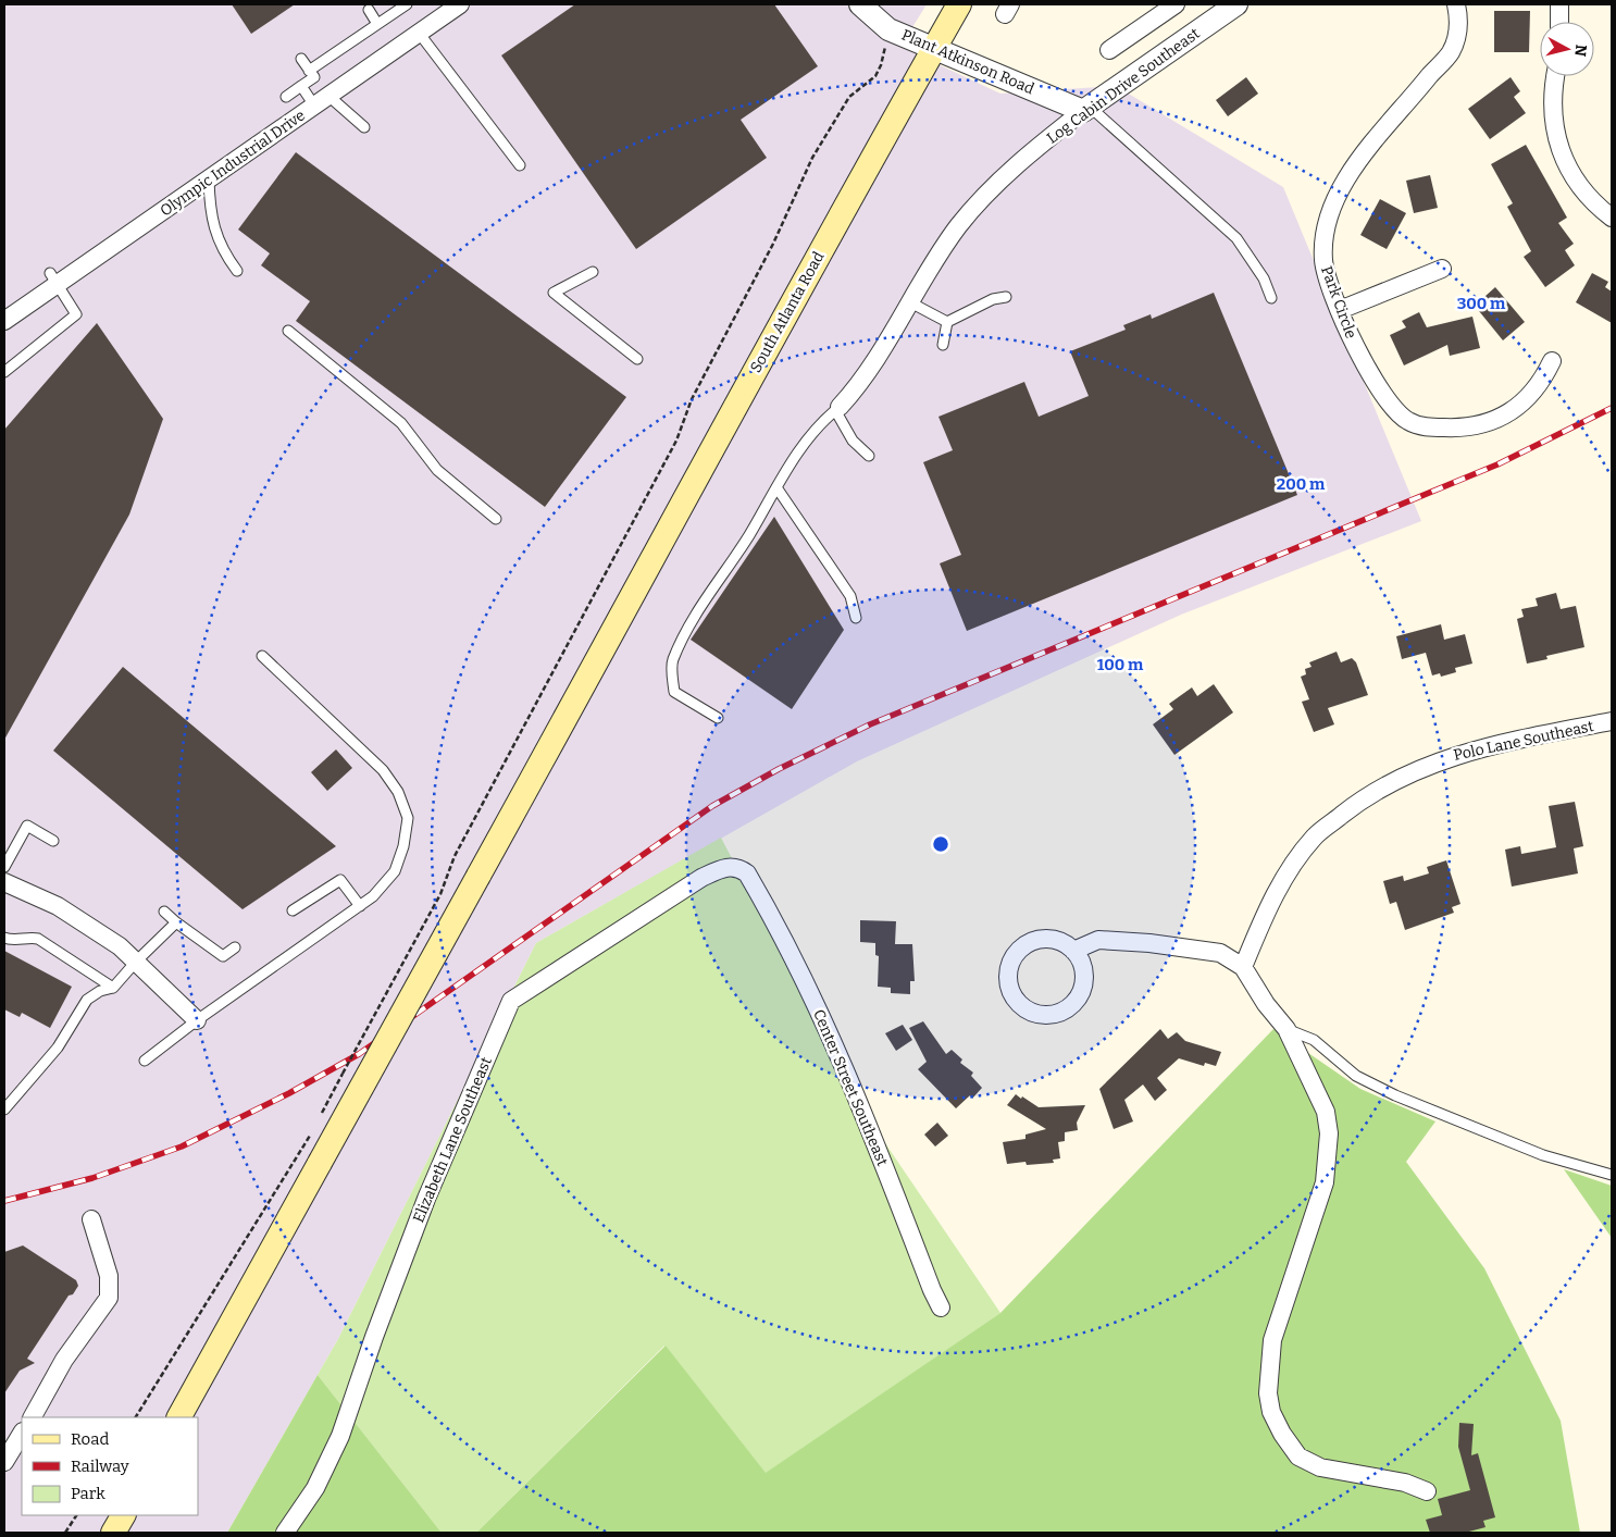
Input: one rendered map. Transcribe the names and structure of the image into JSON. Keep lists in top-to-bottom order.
{
  "streets": {
    "main road": ["South Atlanta Road"],
    "street": [
      "Plant Atkinson Road",
      "Log Cabin Drive Southeast",
      "Olympic Industrial Drive",
      "Park Circle",
      "Polo Lane Southeast",
      "Center Street Southeast",
      "Elizabeth Lane Southeast"
    ]
  },
  "crossings": [
    ["Plant Atkinson Road", "Log Cabin Drive Southeast"],
    ["Plant Atkinson Road", "South Atlanta Road"],
    ["Center Street Southeast", "Elizabeth Lane Southeast"]
  ],
  "legend": ["Road", "Railway", "Park"],
  "north": "right",
  "rings": ["300 m", "200 m", "100 m"]
}
